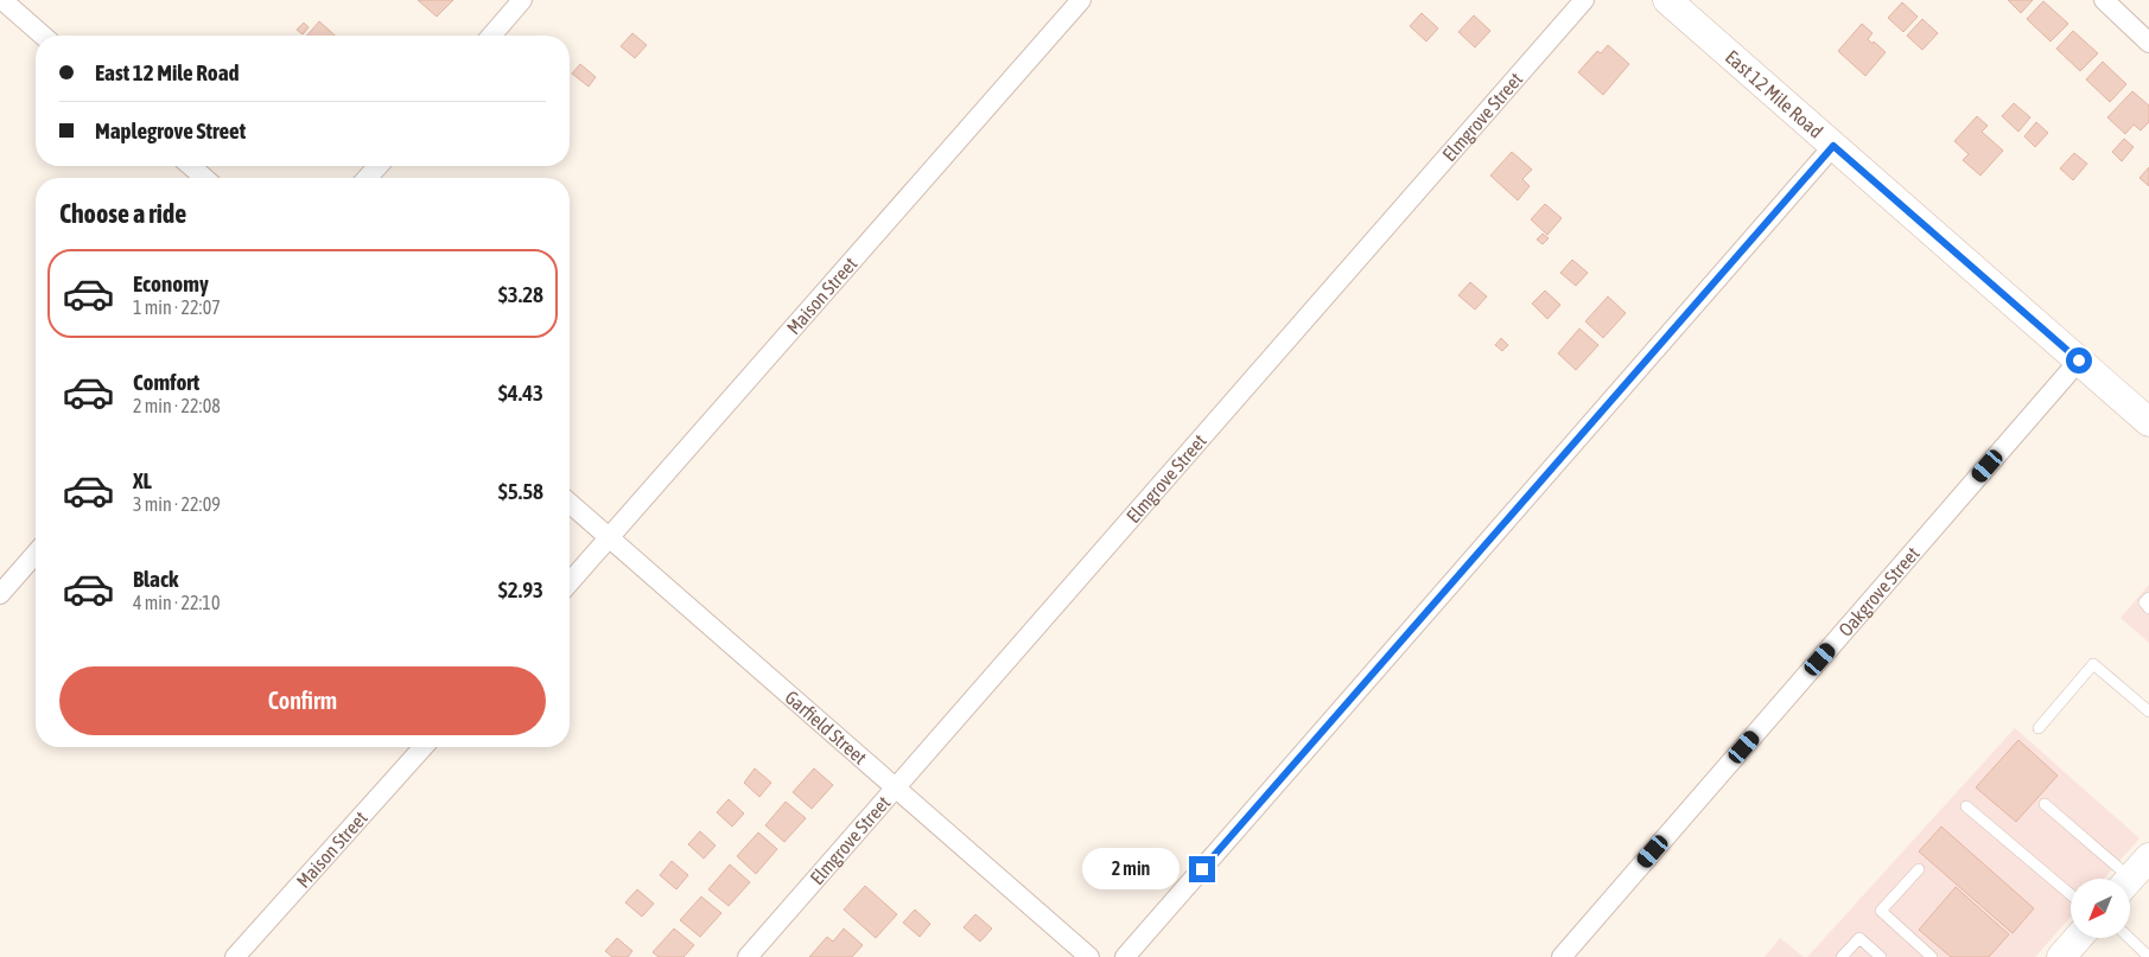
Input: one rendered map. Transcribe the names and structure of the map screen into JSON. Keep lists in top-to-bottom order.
{
  "streets": {
    "main road": ["East 12 Mile Road"],
    "street": [
      "Elmgrove Street",
      "Maison Street",
      "Oakgrove Street",
      "Garfield Street"
    ]
  },
  "crossings": [
    ["East 12 Mile Road", "Oakgrove Street"],
    ["Elmgrove Street", "Garfield Street"],
    ["Maison Street", "Garfield Street"]
  ],
  "north": "bottom left",
  "page": {
    "banner": ["East 12 Mile Road", "Maplegrove Street"],
    "heading": "Choose a ride",
    "list": [
      {
        "name": "Economy",
        "note": "1 min · 22:07",
        "value": "$3.28"
      },
      {
        "name": "Comfort",
        "note": "2 min · 22:08",
        "value": "$4.43"
      },
      {
        "name": "XL",
        "note": "3 min · 22:09",
        "value": "$5.58"
      },
      {
        "name": "Black",
        "note": "4 min · 22:10",
        "value": "$2.93"
      }
    ],
    "buttons": "Confirm",
    "bubble": "2 min"
  }
}
